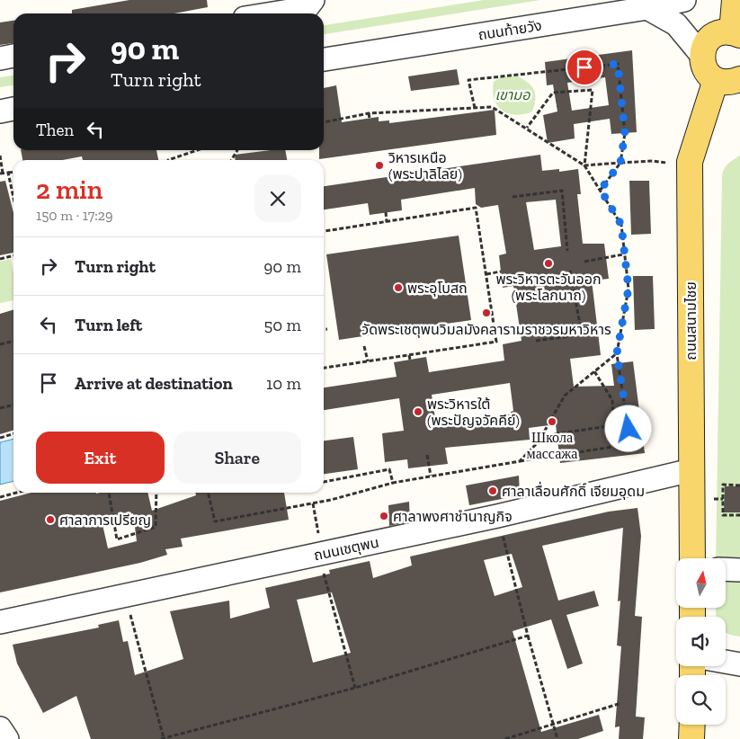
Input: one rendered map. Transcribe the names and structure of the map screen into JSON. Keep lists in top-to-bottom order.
{
  "streets": {
    "main road": ["ถนนสนามไชย"],
    "street": ["ถนนท้ายวัง", "ถนนเชตุพน"]
  },
  "crossings": [
    ["ถนนสนามไชย", "ถนนเชตุพน"]
  ],
  "parks": ["เขามอ"],
  "places": [
    "วิหารเหนือ (พระปาลิไลย)",
    "พระวิหารตะวันออก (พระโลกนาถ)",
    "พระอุโบสถ",
    "วัดพระเชตุพนวิมลมังคลารามราชวรมหาวิหาร",
    "พระวิหารใต้ (พระปัญจวัคคีย์)",
    "Школа массажа",
    "ศาลาเลื่อนศักดิ์ เจียมอุดม",
    "ศาลาพงศาชำนาญกิจ",
    "ศาลาการเปรียญ"
  ],
  "north": "top",
  "page": {
    "turn": ["90 m", "Turn right"],
    "then": "Then",
    "heading": ["2 min", "150 m · 17:29"],
    "list": [
      {
        "name": "Turn right",
        "value": "90 m"
      },
      {
        "name": "Turn left",
        "value": "50 m"
      },
      {
        "name": "Arrive at destination",
        "value": "10 m"
      }
    ],
    "buttons": ["Exit", "Share"]
  }
}
